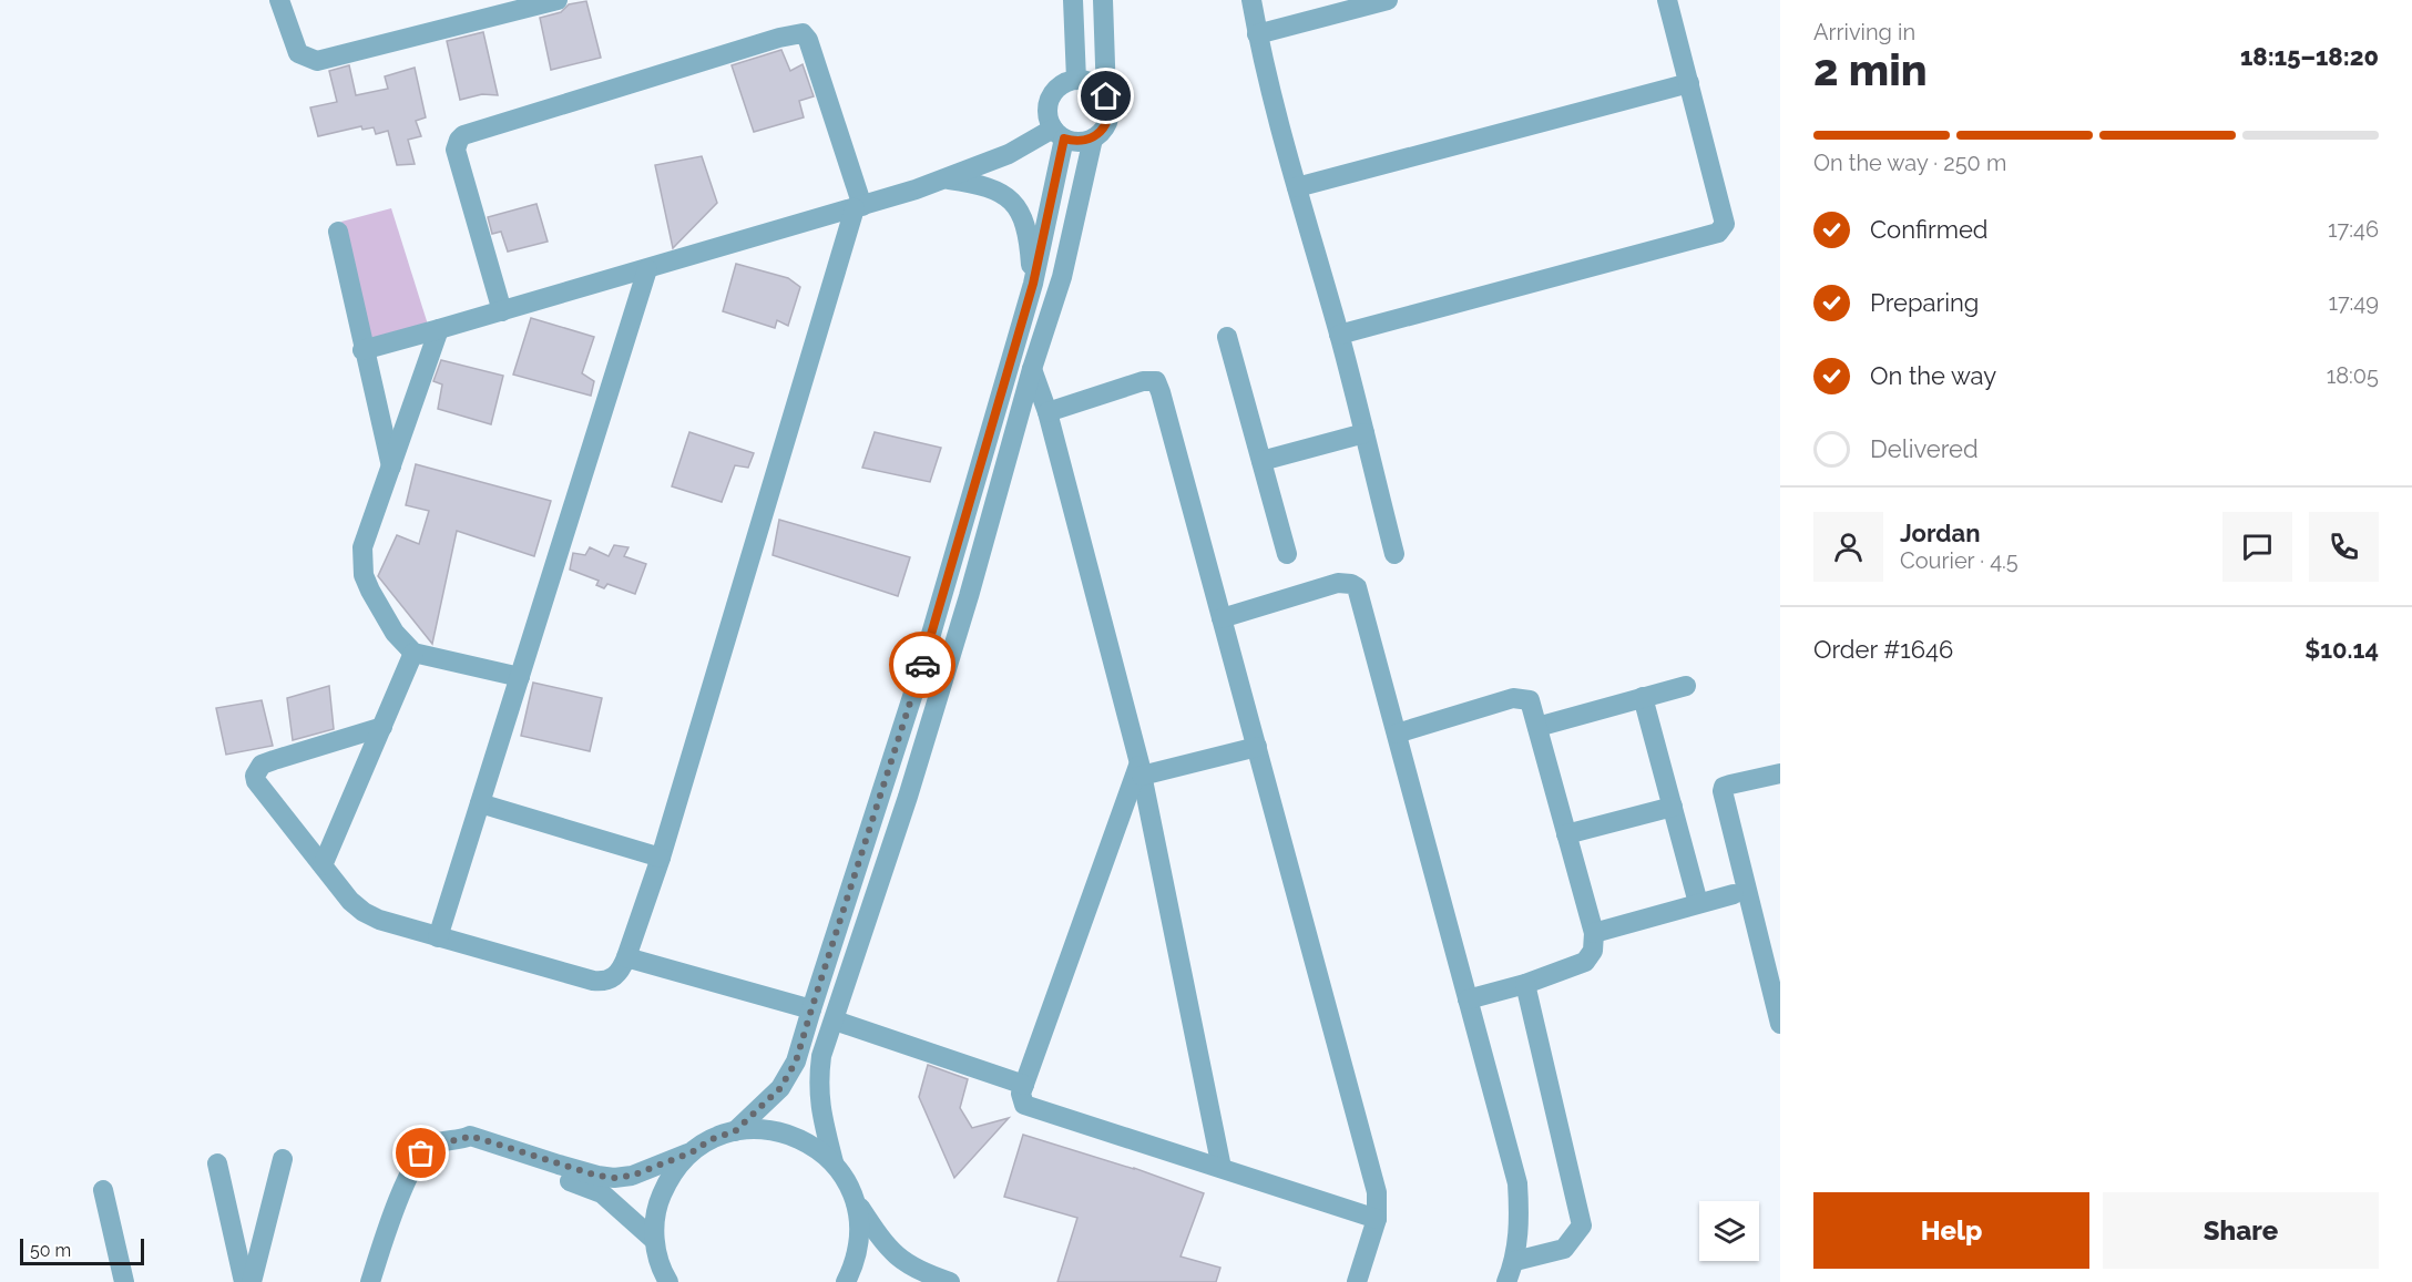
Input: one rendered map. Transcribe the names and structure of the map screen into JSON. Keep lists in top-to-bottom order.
{
  "scale_bar": "50 m",
  "page": {
    "heading": ["2 min", "Arriving in", "18:15–18:20"],
    "panel": [
      "Jordan",
      "Courier · 4.5",
      "Order #1646",
      "$10.14"
    ],
    "bar": "On the way · 250 m",
    "list": [
      ["Confirmed", "17:46"],
      ["Preparing", "17:49"],
      ["On the way", "18:05"],
      "Delivered"
    ],
    "buttons": ["Help", "Share"],
    "scale": "50 m"
  }
}
